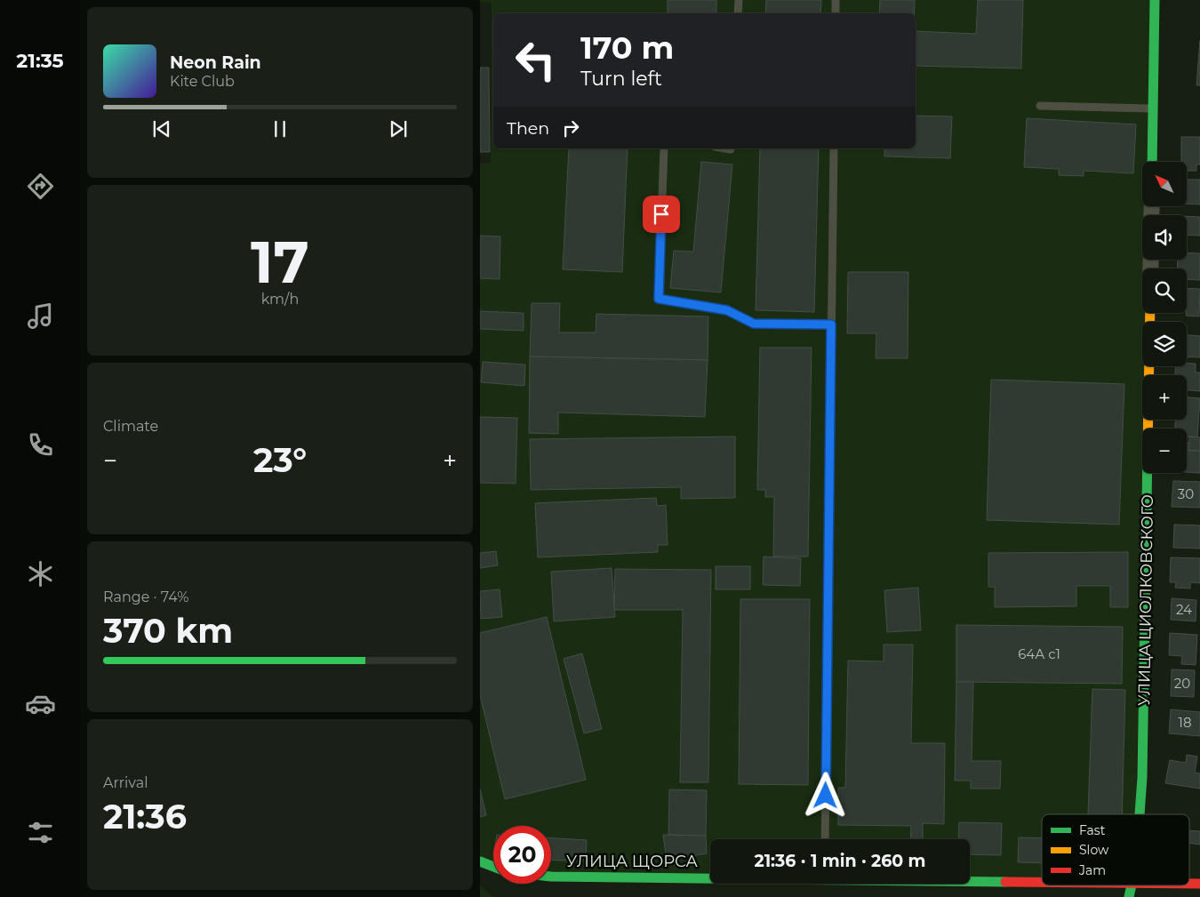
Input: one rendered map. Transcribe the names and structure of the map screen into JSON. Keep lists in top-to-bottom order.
{
  "streets": {
    "street": ["УЛИЦА ЦИОЛКОВСКОГО", "УЛИЦА ЩОРСА"]
  },
  "house_numbers": [
    "30",
    "24",
    "64А с1",
    "20",
    "18"
  ],
  "legend": ["Fast", "Slow", "Jam"],
  "north": "top left",
  "page": {
    "tabs": "21:35",
    "turn": ["170 m", "Turn left"],
    "song": ["Neon Rain", "Kite Club"],
    "then": "Then",
    "map_buttons": ["+", "−"],
    "tile": [
      ["17", "km/h"],
      "Climate",
      ["Range · 74%", "370 km"],
      ["Arrival", "21:36"]
    ],
    "heat": ["−", "23°", "+"],
    "limit": "20",
    "trip": "21:36 · 1 min · 260 m"
  }
}
